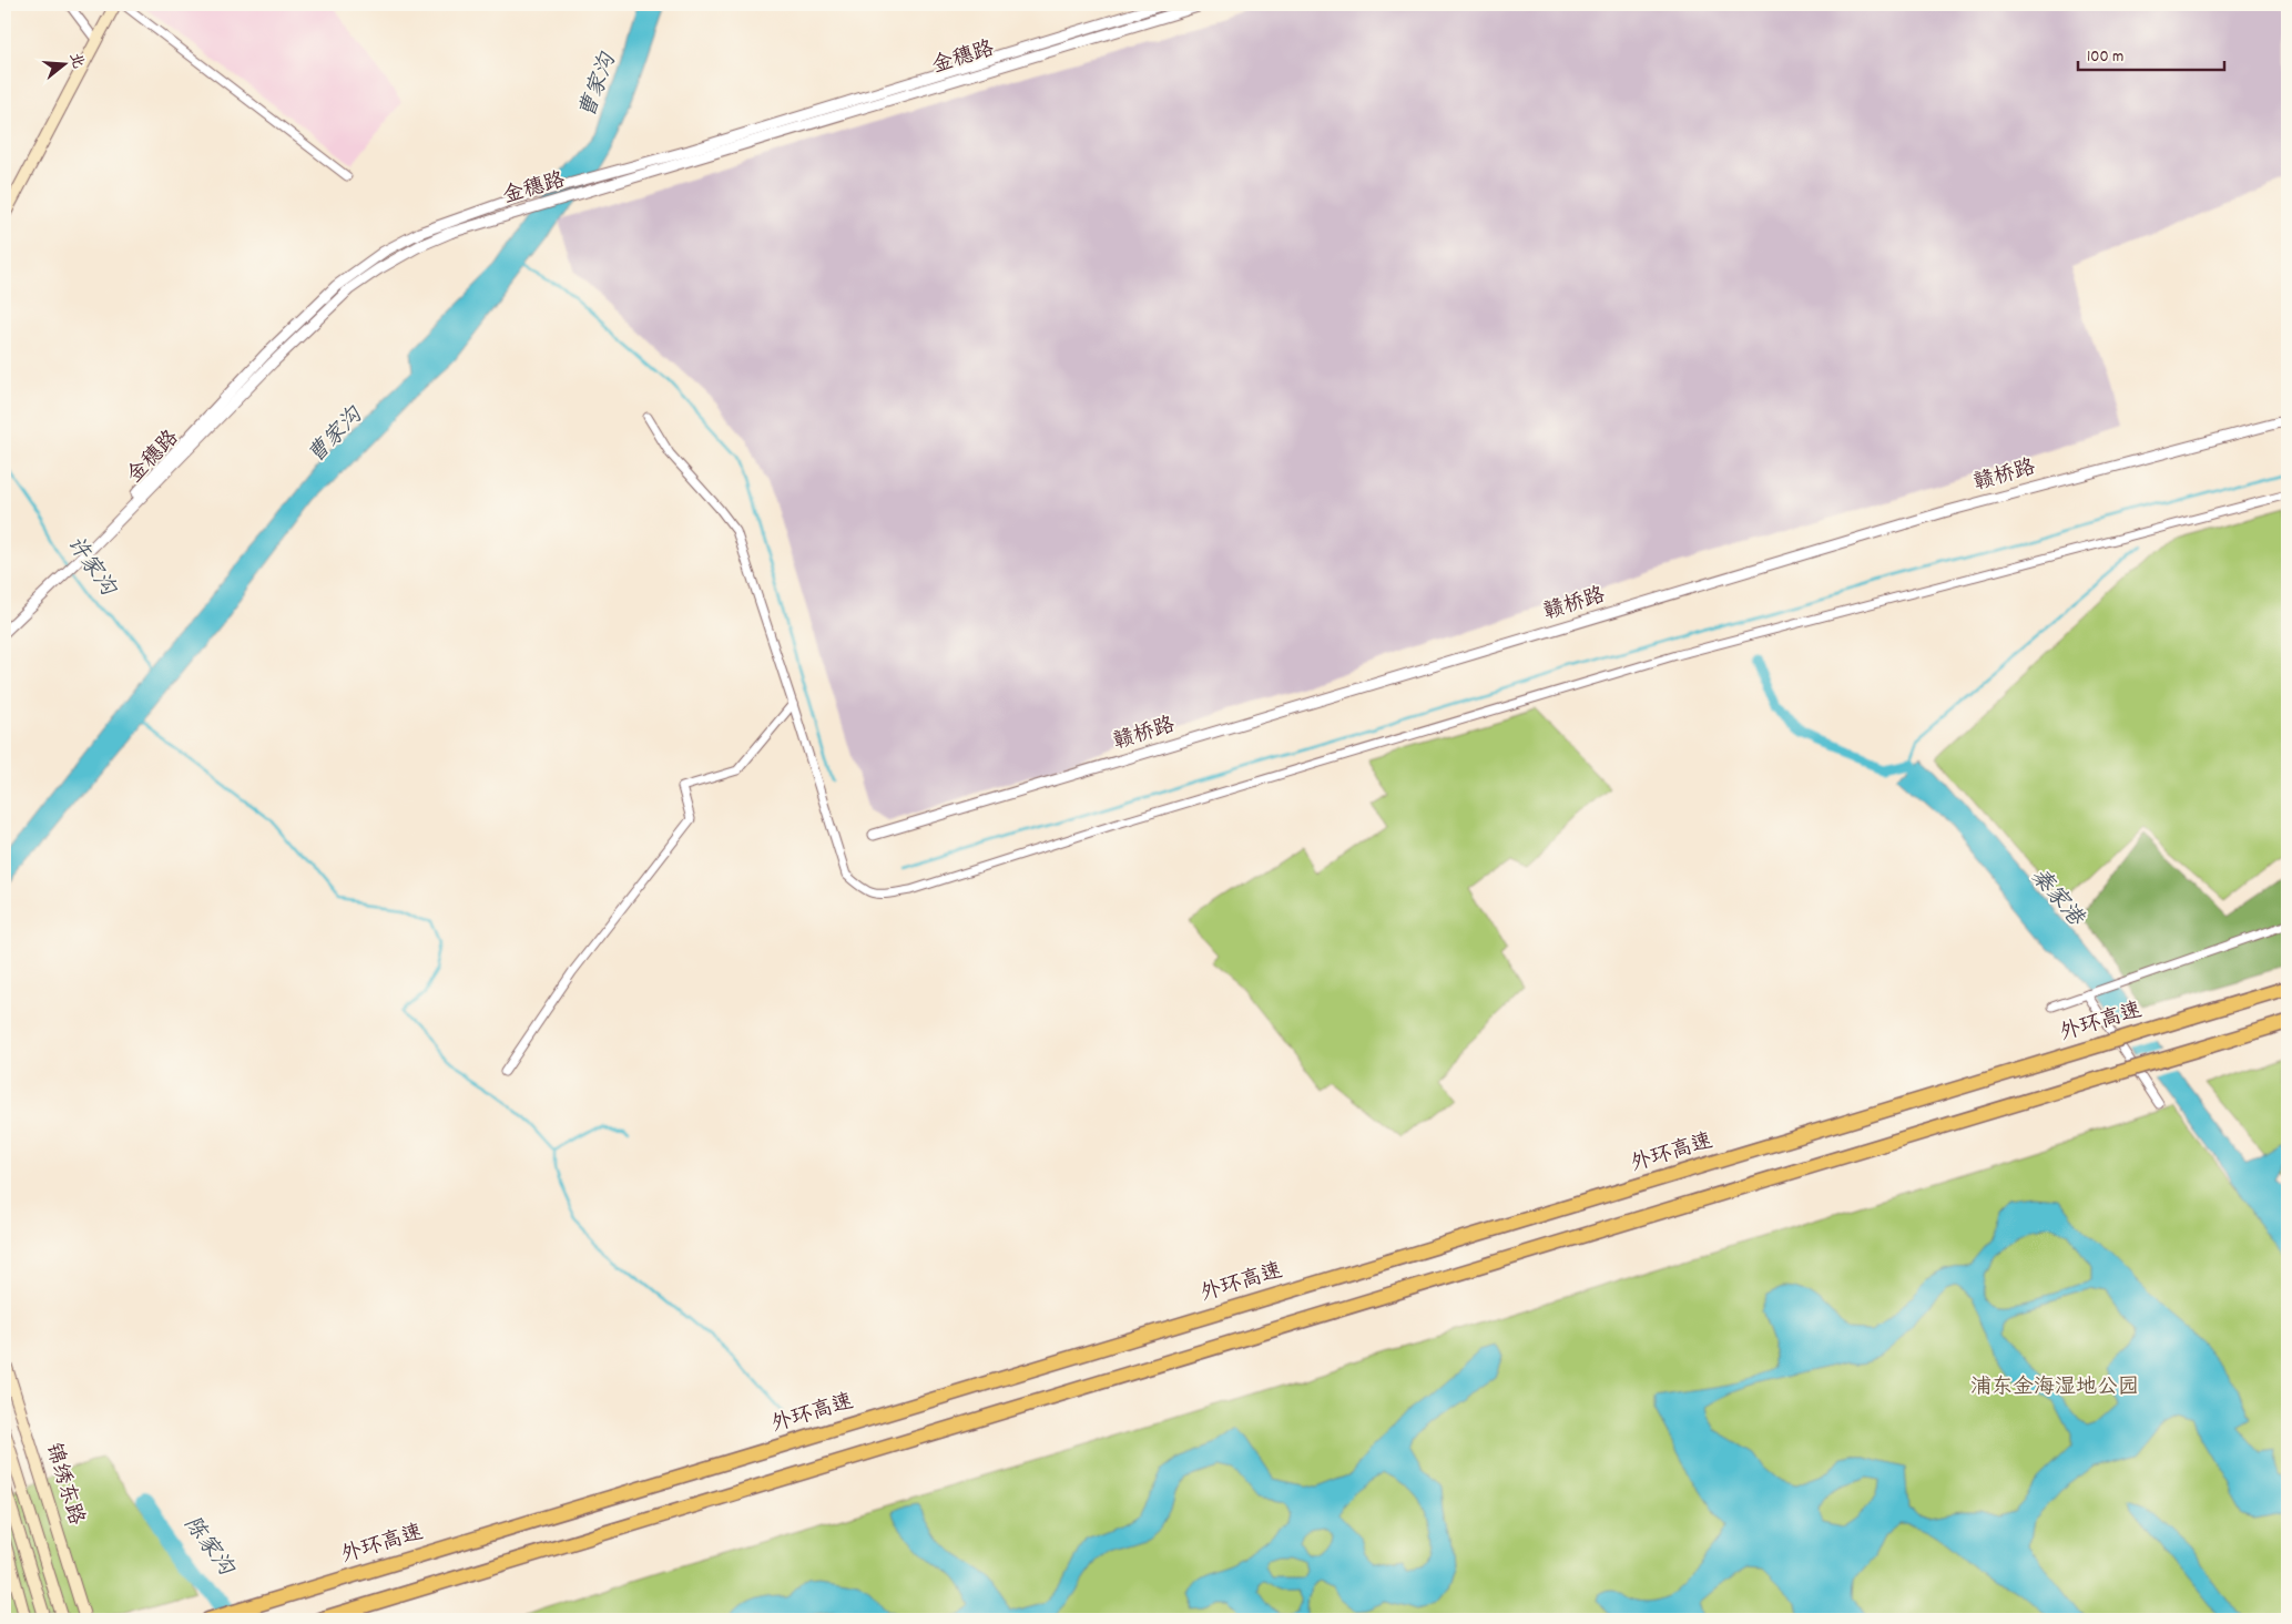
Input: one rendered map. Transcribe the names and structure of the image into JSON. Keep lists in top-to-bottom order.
{
  "streets": {
    "highway": ["外环高速"],
    "main road": ["锦绣东路"],
    "street": ["金穗路", "赣桥路"]
  },
  "water": [
    "曹家沟",
    "许家沟",
    "秦家港",
    "陈家沟"
  ],
  "parks": ["浦东金海湿地公园"],
  "scale_bar": "100 m",
  "north": "right"
}
